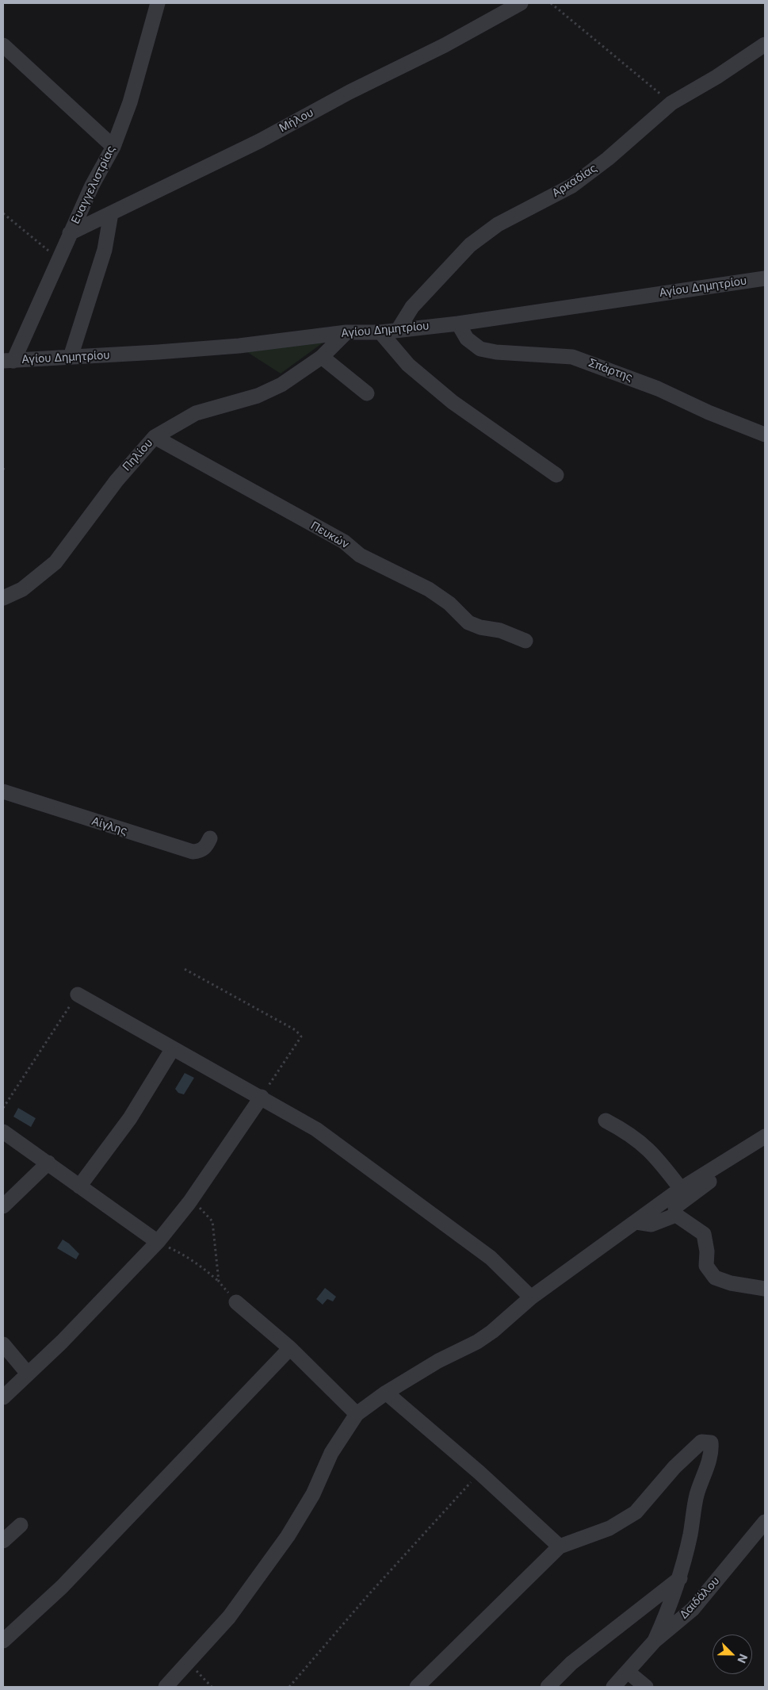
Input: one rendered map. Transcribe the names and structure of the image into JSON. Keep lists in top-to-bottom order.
{
  "streets": {
    "street": [
      "Μήλου",
      "Αρκαδίας",
      "Ευαγγελιστρίας",
      "Αγίου Δημητρίου",
      "Σπάρτης",
      "Πηλίου",
      "Πευκών",
      "Αίγλης",
      "Δαιδάλου"
    ]
  },
  "crossings": [
    ["Μήλου", "Ευαγγελιστρίας"],
    ["Αρκαδίας", "Αγίου Δημητρίου"],
    ["Ευαγγελιστρίας", "Αγίου Δημητρίου"],
    ["Αγίου Δημητρίου", "Σπάρτης"],
    ["Αγίου Δημητρίου", "Πηλίου"],
    ["Πηλίου", "Πευκών"]
  ],
  "north": "bottom right"
}
